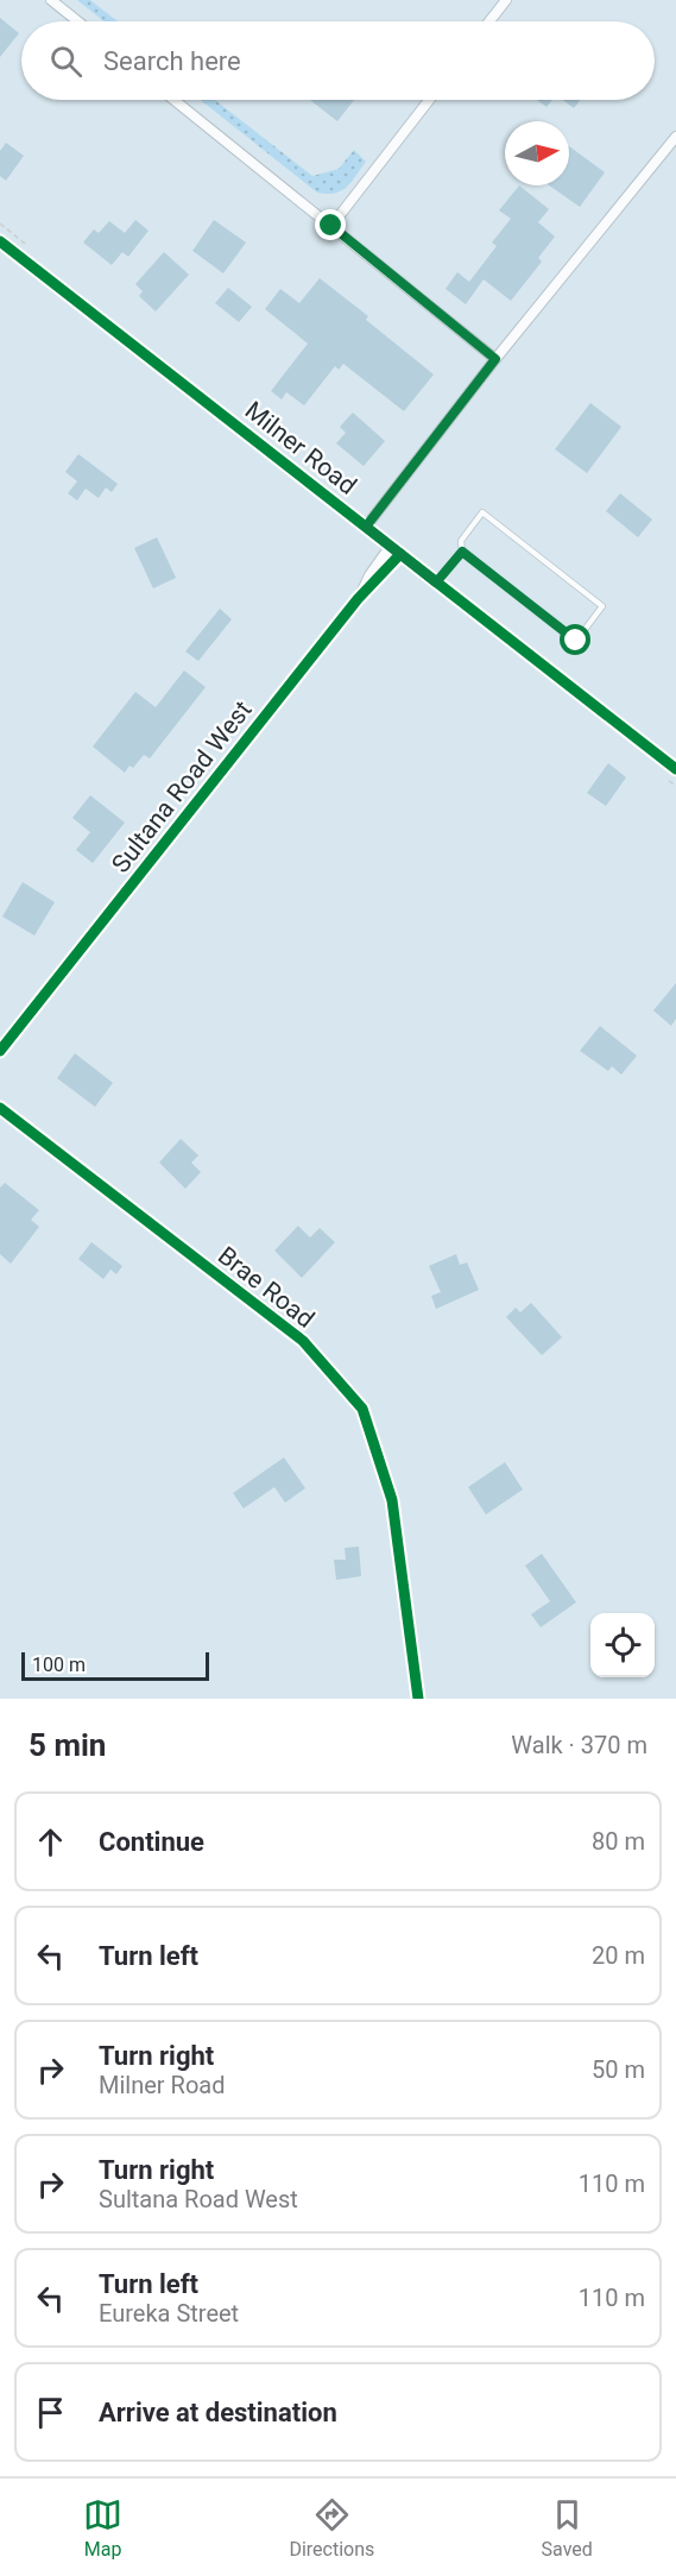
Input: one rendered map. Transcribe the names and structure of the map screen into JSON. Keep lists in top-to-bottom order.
{
  "streets": {
    "street": ["Milner Road", "Sultana Road West", "Brae Road"]
  },
  "crossings": [
    ["Milner Road", "Sultana Road West"]
  ],
  "scale_bar": "100 m",
  "north": "right",
  "page": {
    "search": "Search here",
    "scale": "100 m",
    "heading": ["5 min", "Walk · 370 m"],
    "list": [
      ["Continue", "80 m"],
      ["Turn left", "20 m"],
      ["Turn right", "Milner Road", "50 m"],
      ["Turn right", "Sultana Road West", "110 m"],
      ["Turn left", "Eureka Street", "110 m"],
      "Arrive at destination"
    ],
    "nav": ["Map", "Directions", "Saved"]
  }
}
